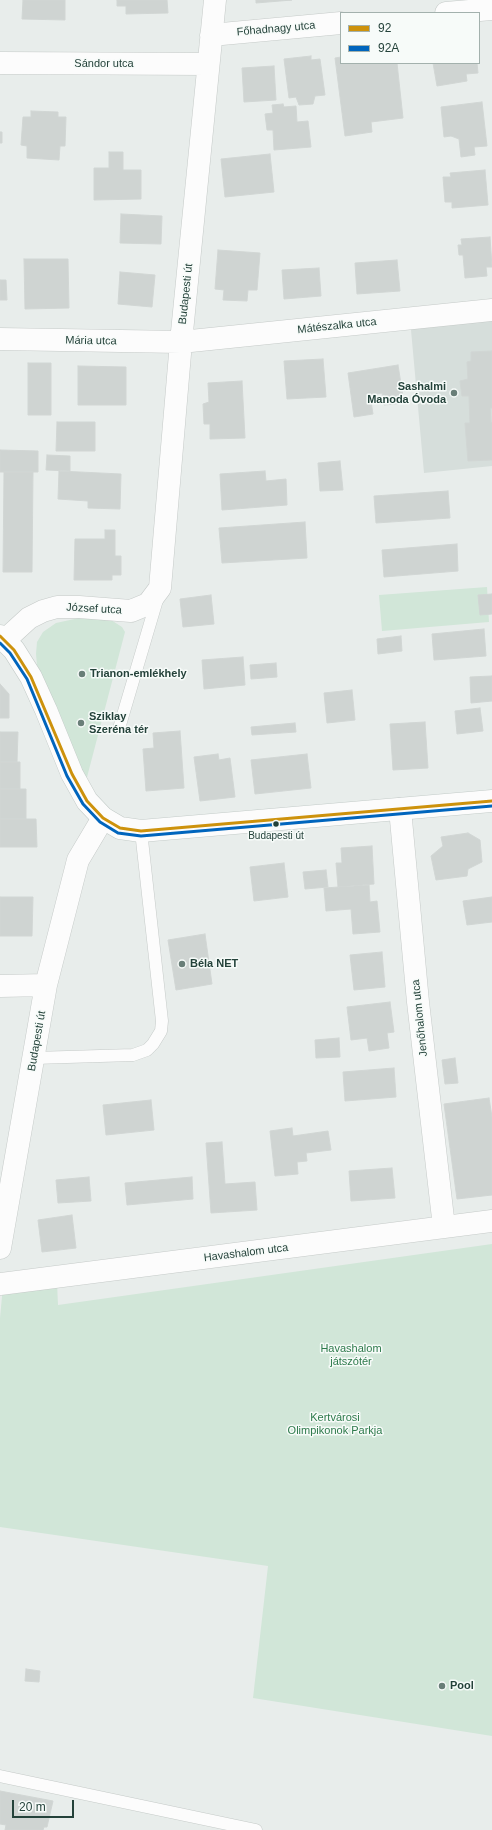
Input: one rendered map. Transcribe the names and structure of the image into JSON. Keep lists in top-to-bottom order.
{
  "streets": {
    "street": [
      "Főhadnagy utca",
      "Sándor utca",
      "Budapesti út",
      "Mátészalka utca",
      "Mária utca",
      "József utca",
      "Jenőhalom utca",
      "Havashalom utca"
    ]
  },
  "crossings": [
    ["Főhadnagy utca", "Budapesti út"],
    ["Sándor utca", "Budapesti út"],
    ["Budapesti út", "Mátészalka utca"],
    ["Budapesti út", "Mária utca"],
    ["Budapesti út", "József utca"],
    ["Mátészalka utca", "Mária utca"],
    ["Jenőhalom utca", "Havashalom utca"]
  ],
  "parks": ["Havashalom játszótér", "Kertvárosi Olimpikonok Parkja"],
  "places": [
    "Sashalmi Manoda Óvoda",
    "Trianon-emlékhely",
    "Sziklay Szeréna tér",
    "Budapesti út",
    "Béla NET",
    "Pool"
  ],
  "lines": ["transit line 92", "transit line 92A"],
  "legend": ["92", "92A"],
  "scale_bar": "20 m"
}
